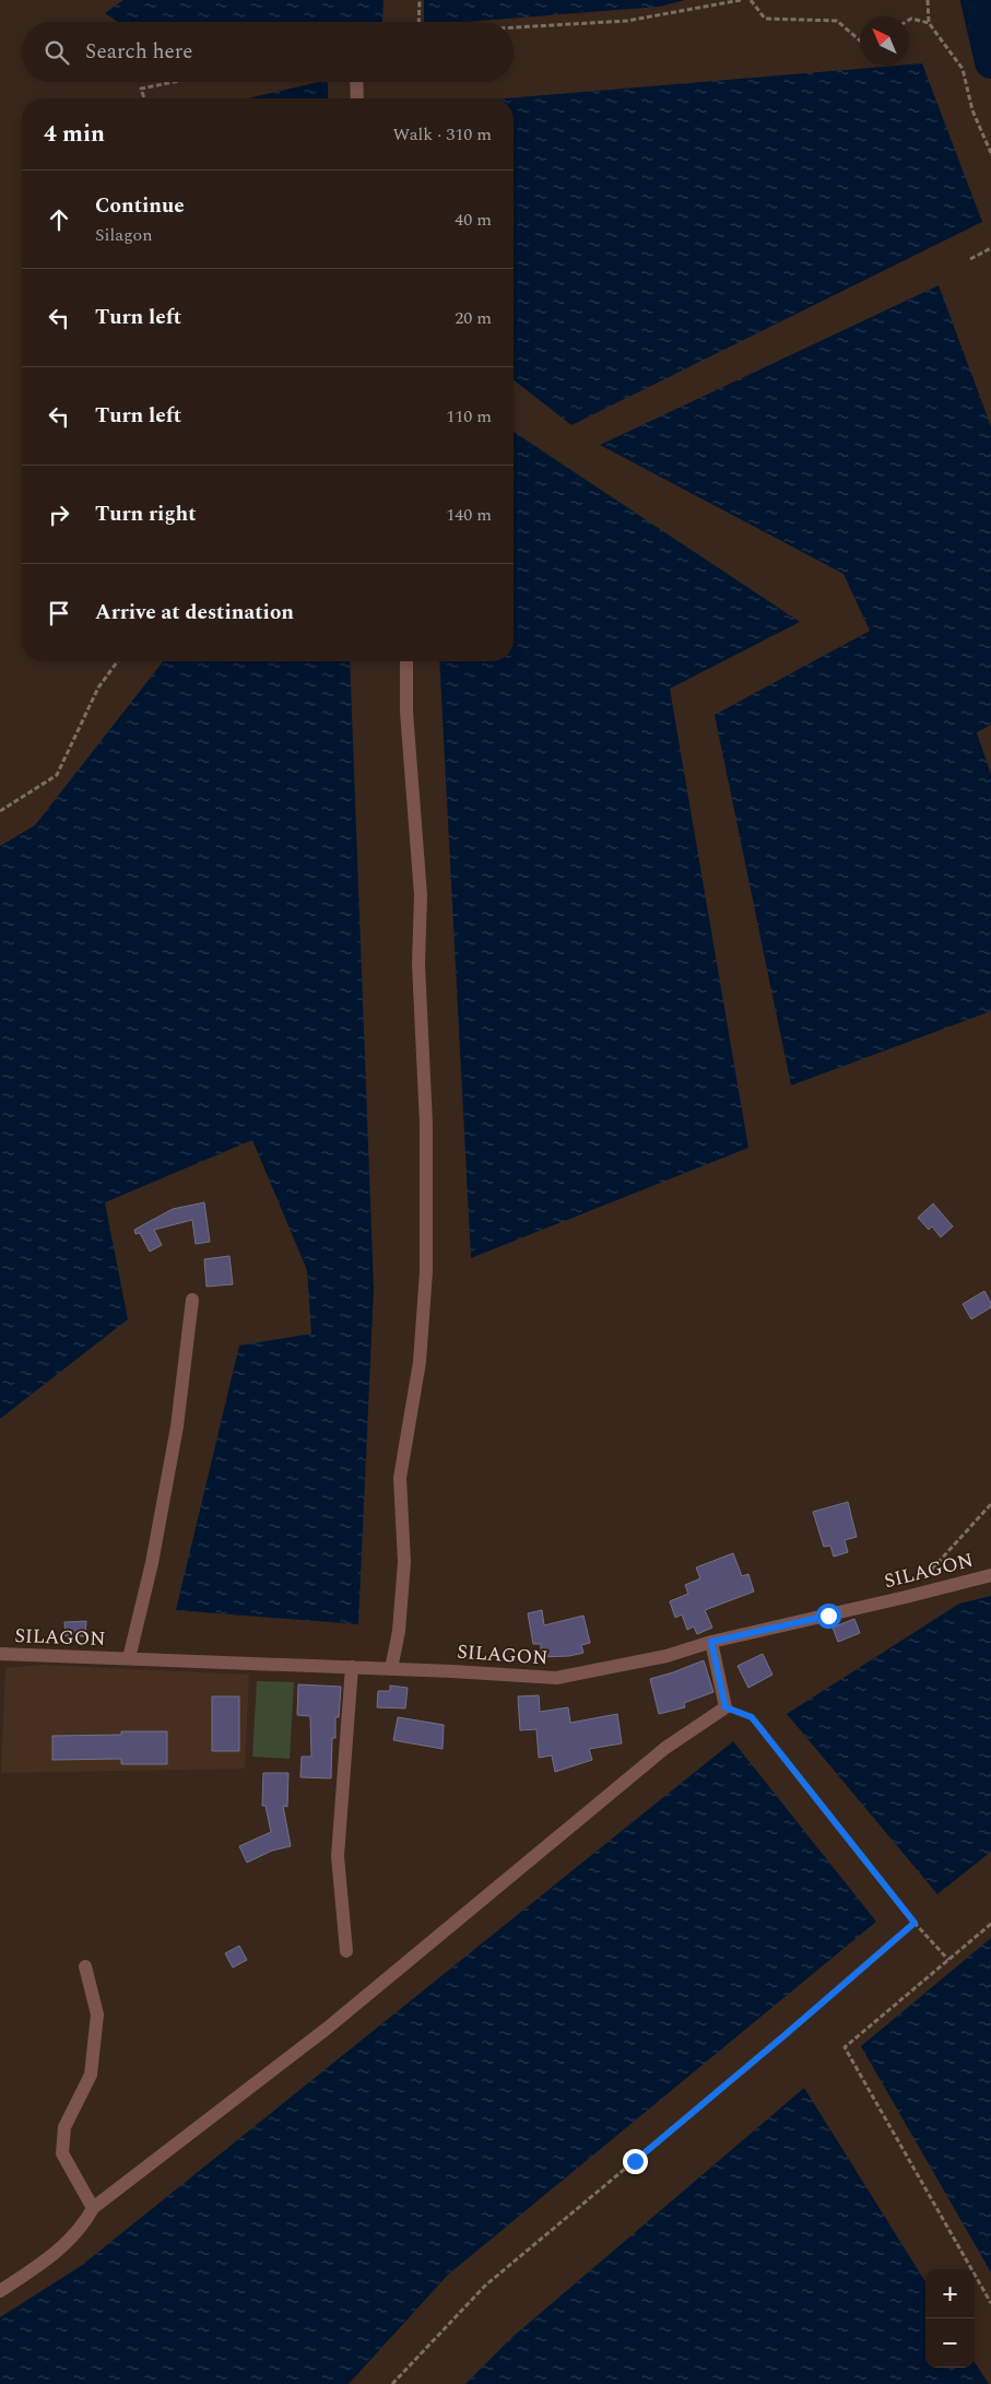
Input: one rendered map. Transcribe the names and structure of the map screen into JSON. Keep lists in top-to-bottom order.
{
  "streets": {
    "street": ["SILAGON"]
  },
  "north": "top left",
  "page": {
    "search": "Search here",
    "heading": ["4 min", "Walk · 310 m"],
    "list": [
      ["Continue", "Silagon", "40 m"],
      ["Turn left", "20 m"],
      ["Turn left", "110 m"],
      ["Turn right", "140 m"],
      "Arrive at destination"
    ],
    "map_buttons": ["+", "−"]
  }
}
